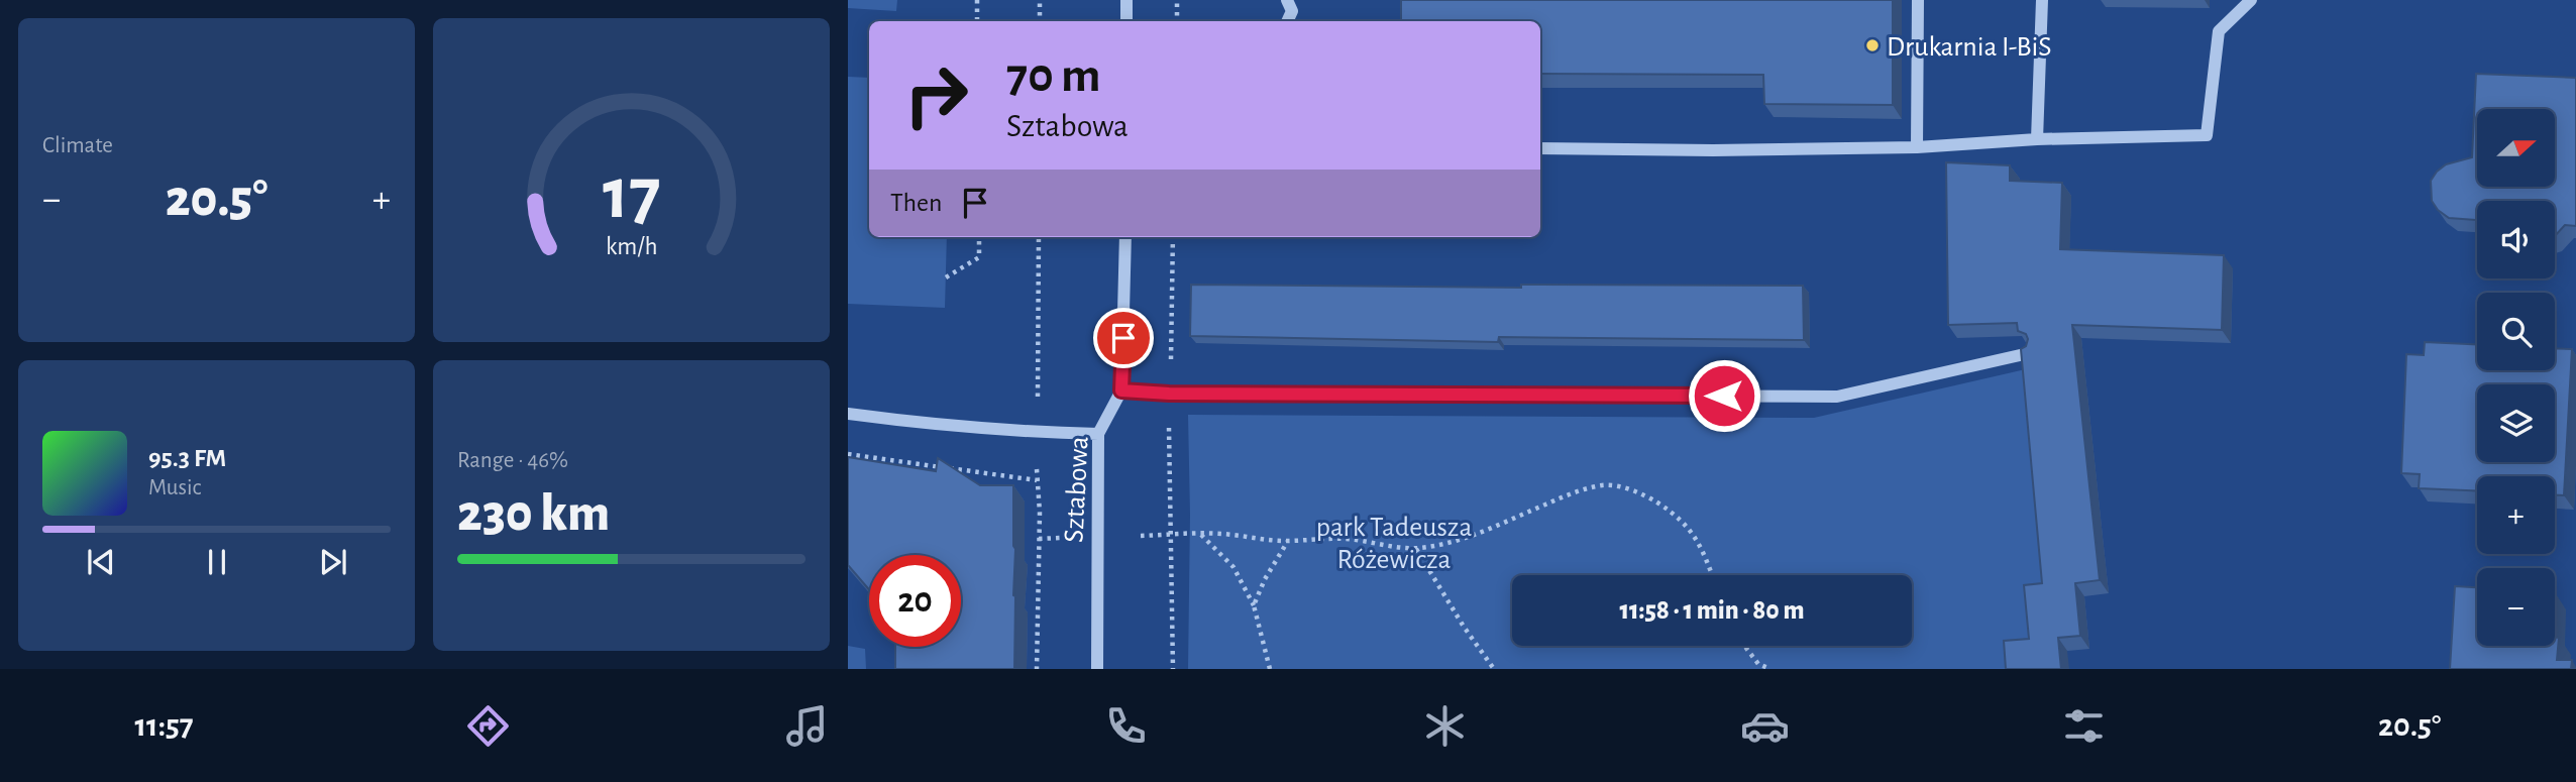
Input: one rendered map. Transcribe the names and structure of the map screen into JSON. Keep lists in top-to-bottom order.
{
  "streets": {
    "street": ["Sztabowa"]
  },
  "parks": ["park Tadeusza Różewicza"],
  "places": ["Drukarnia I-BiS"],
  "north": "right",
  "page": {
    "tile": [
      "Climate",
      ["Range · 46%", "230 km"]
    ],
    "turn": ["70 m", "Sztabowa"],
    "map_buttons": ["+", "−"],
    "then": "Then",
    "heat": ["−", "20.5°", "+"],
    "song": ["95.3 FM", "Music"],
    "limit": "20",
    "trip": "11:58 · 1 min · 80 m",
    "tabs": ["11:57", "20.5°"],
    "gauge": ["17", "km/h"]
  }
}
